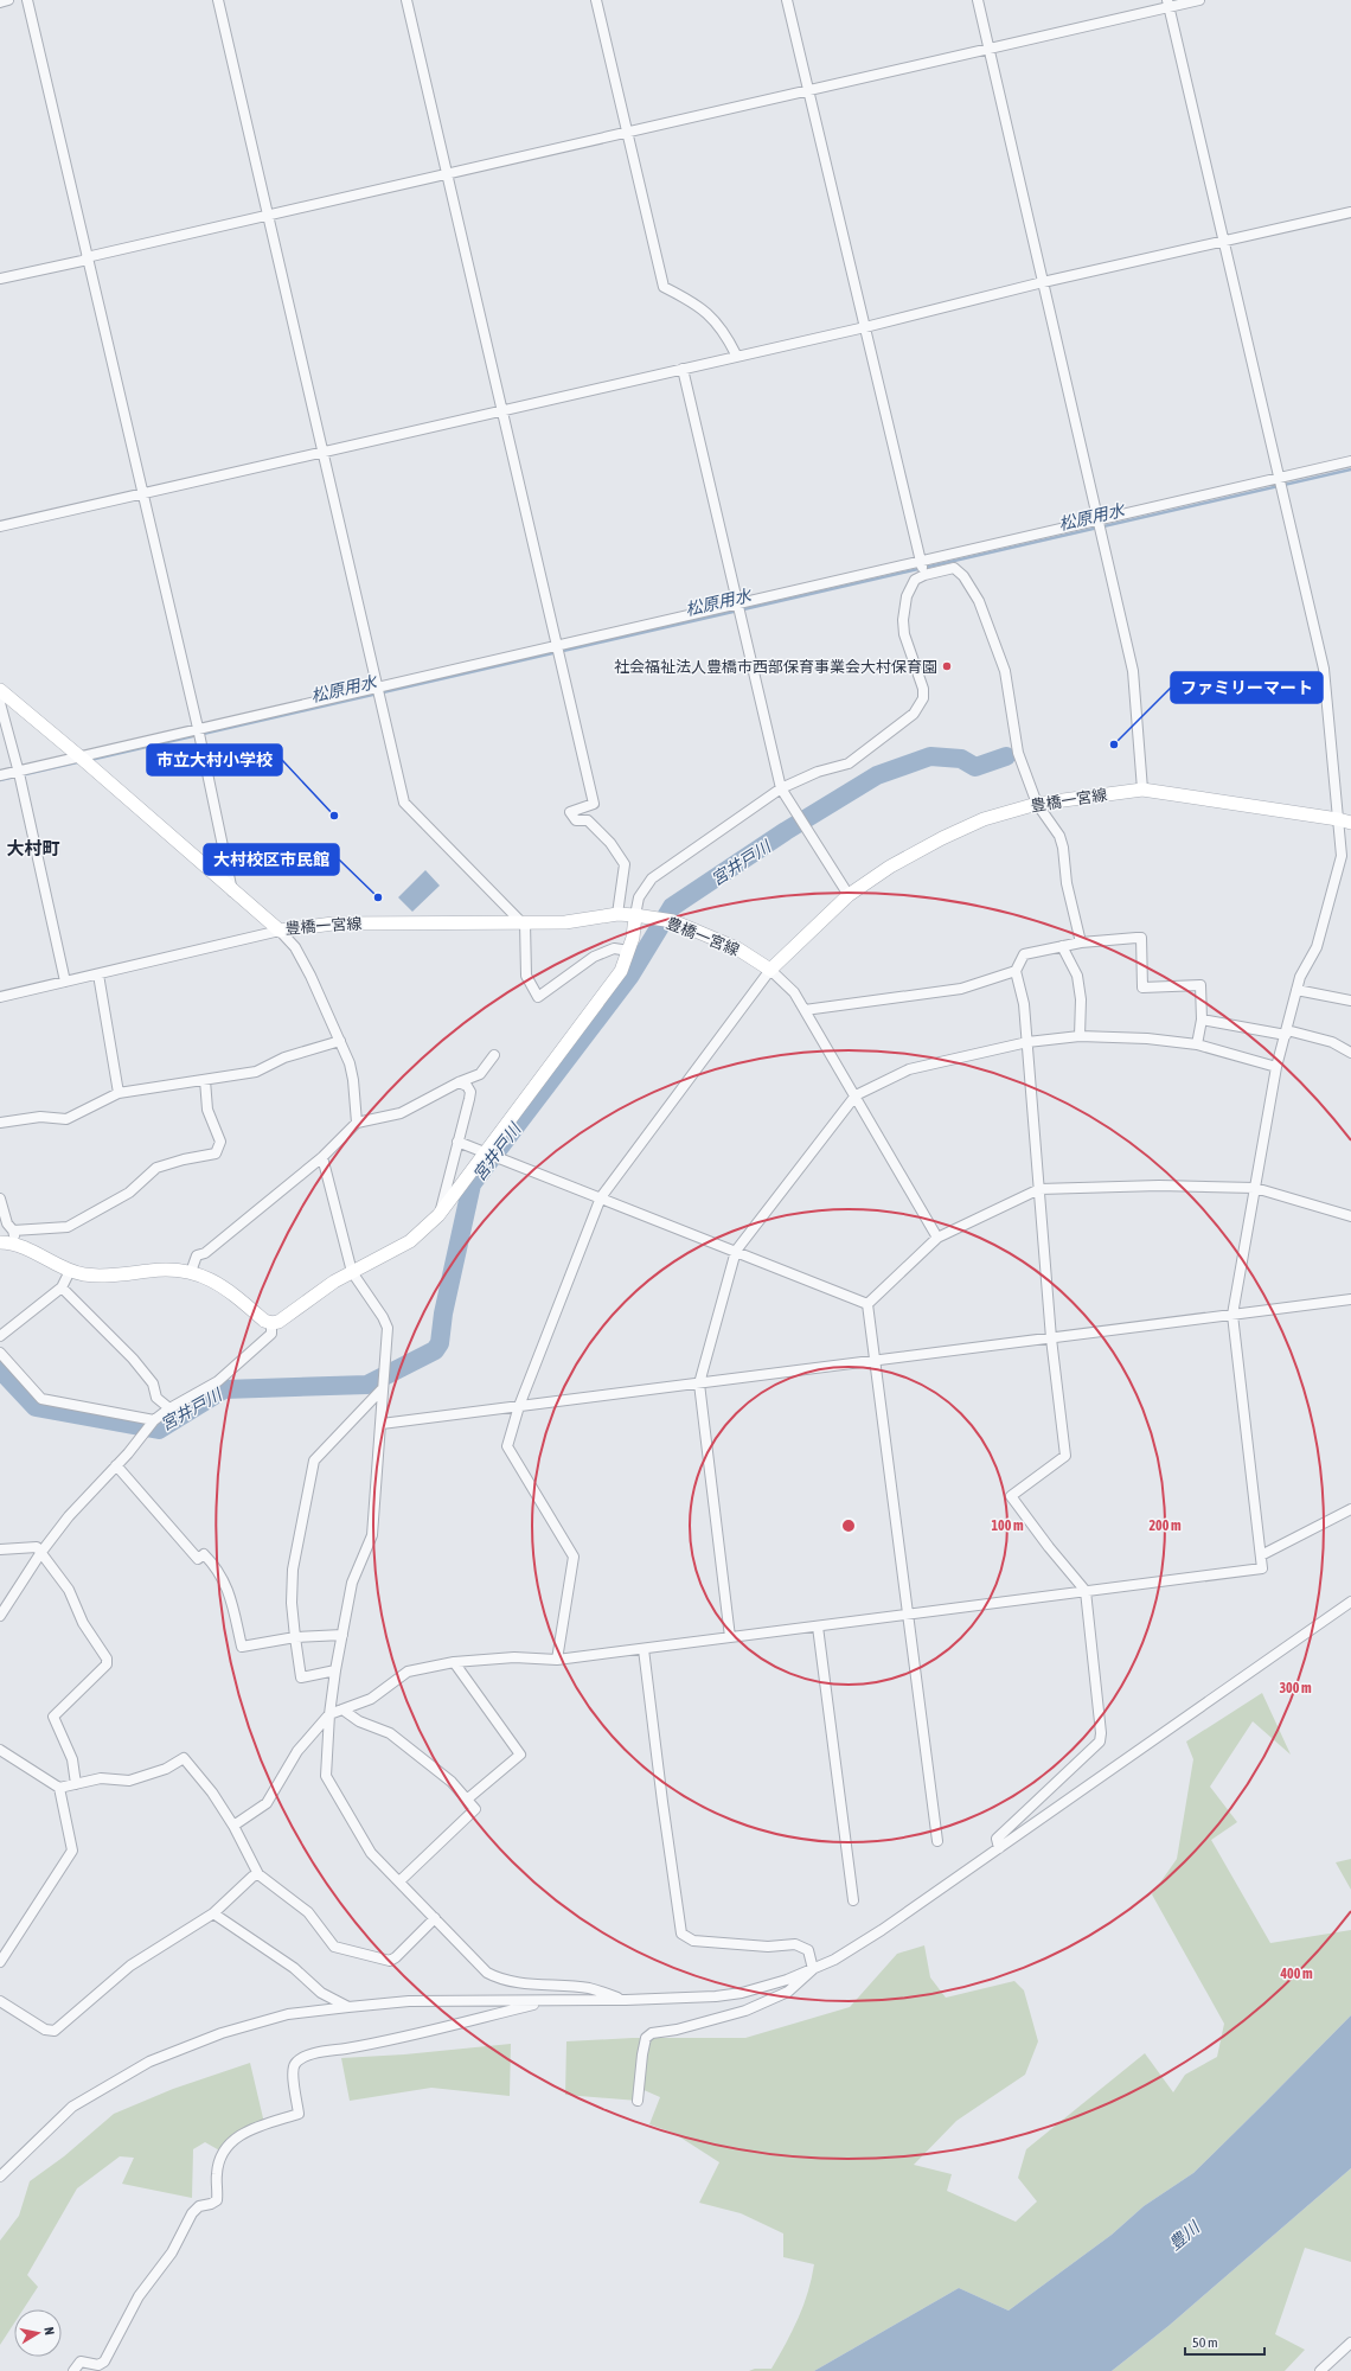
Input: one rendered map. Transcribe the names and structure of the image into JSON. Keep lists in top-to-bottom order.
{
  "streets": {
    "main road": ["豊橋一宮線"]
  },
  "districts": ["大村町"],
  "water": ["松原用水", "宮井戸川", "豊川"],
  "places": [
    "社会福祉法人豊橋市西部保育事業会大村保育園",
    "ファミリーマート",
    "市立大村小学校",
    "大村校区市民館"
  ],
  "scale_bar": "50 m",
  "north": "right",
  "rings": [
    "100 m",
    "200 m",
    "300 m",
    "400 m"
  ]
}
